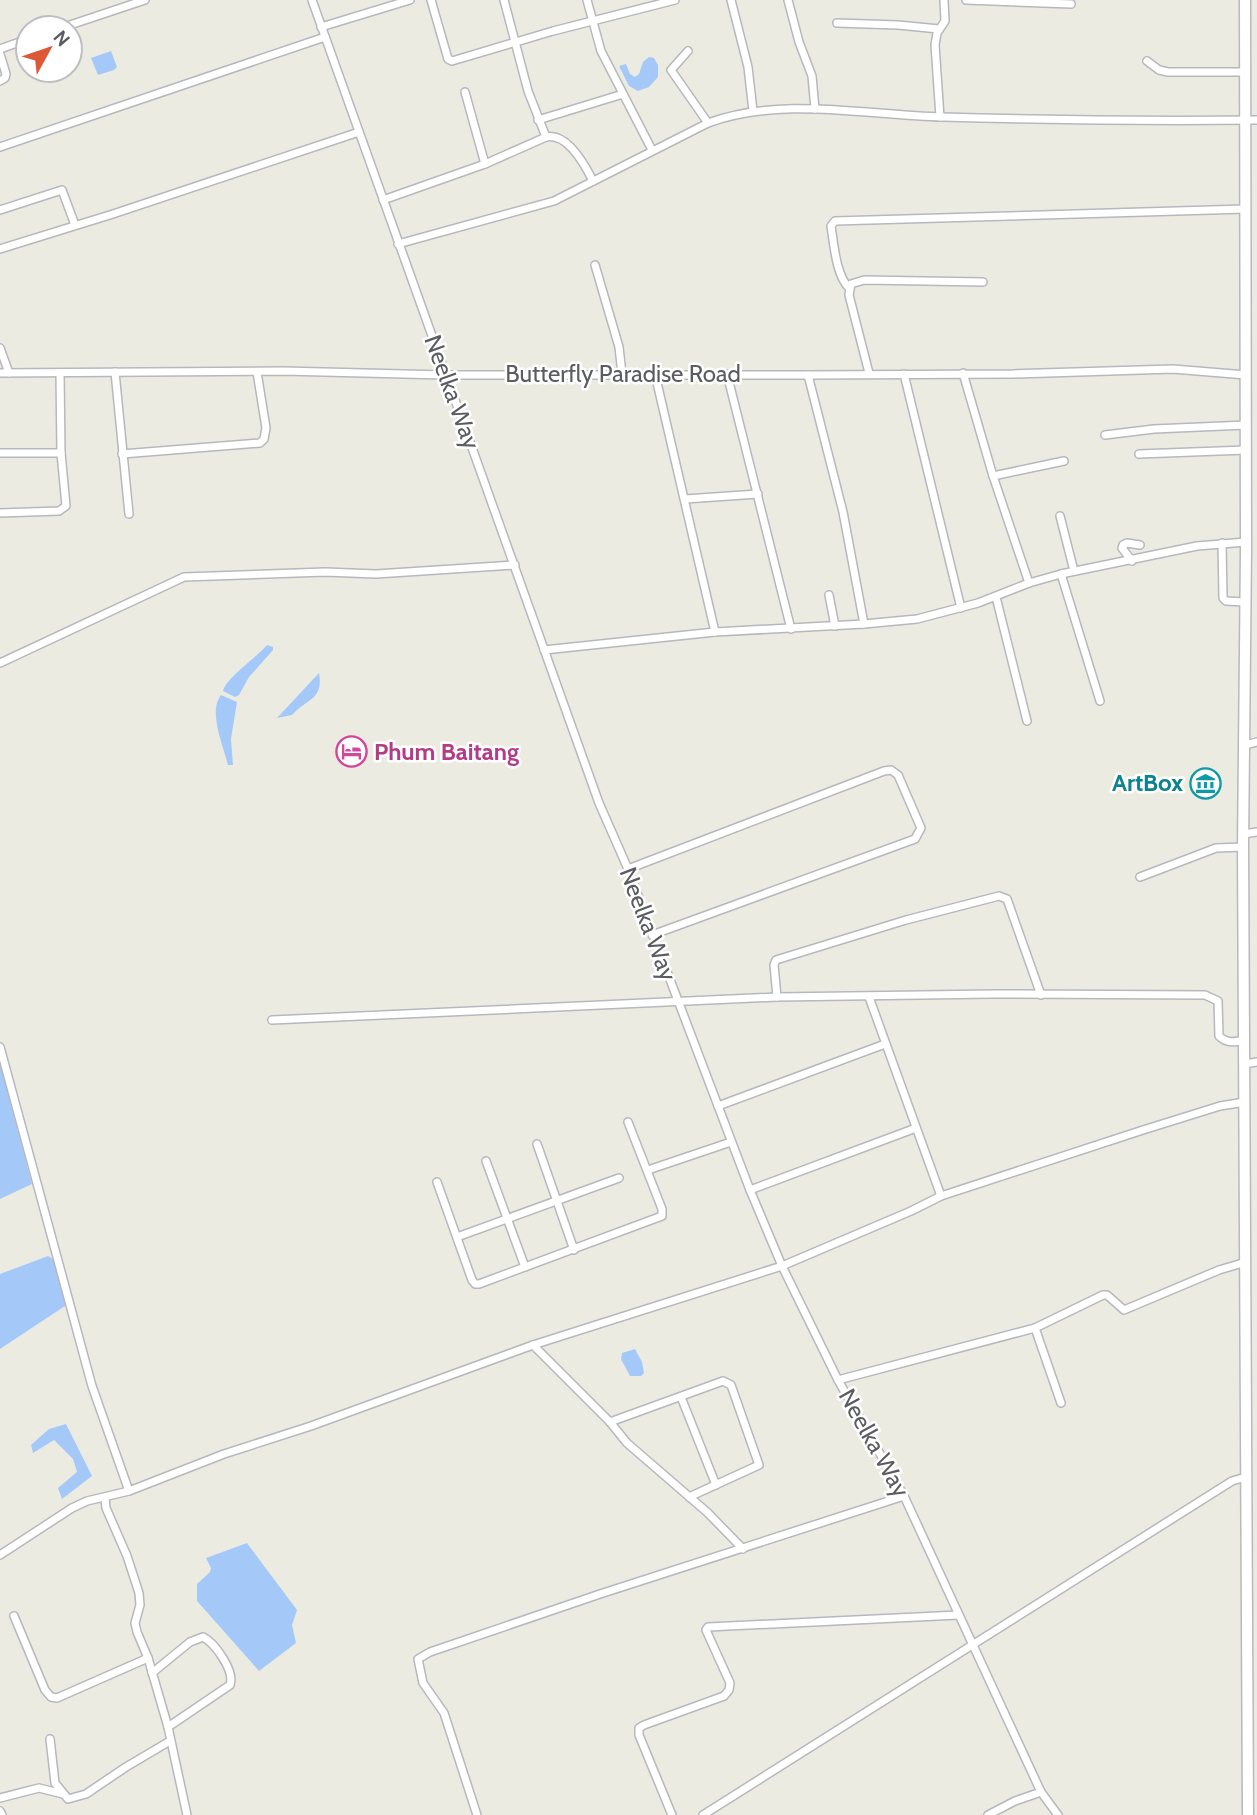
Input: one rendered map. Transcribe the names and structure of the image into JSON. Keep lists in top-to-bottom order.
{
  "streets": {
    "street": ["Butterfly Paradise Road", "Neelka Way"]
  },
  "crossings": [
    ["Butterfly Paradise Road", "Neelka Way"]
  ],
  "places": {
    "hotel": ["Phum Baitang"],
    "museum": ["ArtBox"]
  },
  "north": "top right"
}
